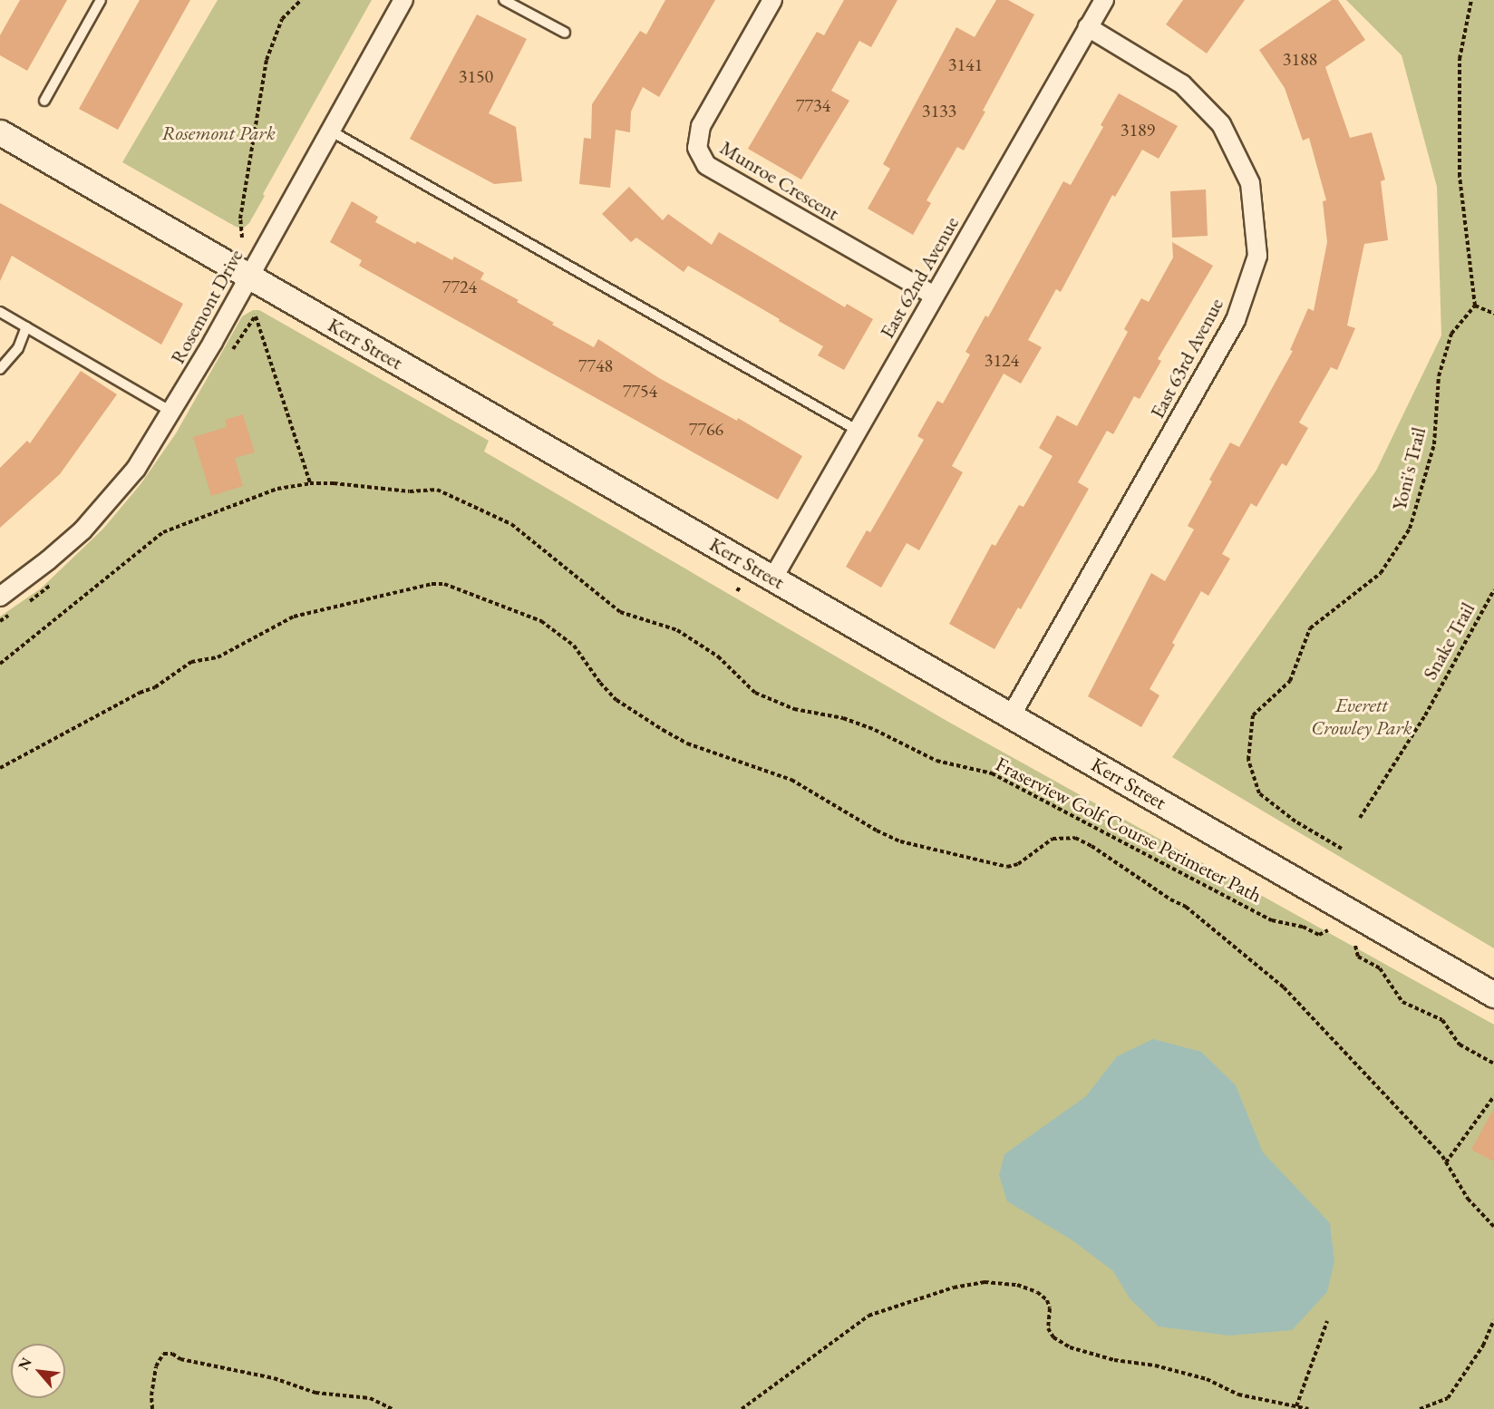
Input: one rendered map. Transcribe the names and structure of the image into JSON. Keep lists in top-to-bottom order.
{
  "streets": {
    "street": [
      "Munroe Crescent",
      "East 62nd Avenue",
      "Rosemont Drive",
      "Kerr Street",
      "East 63rd Avenue"
    ],
    "path": ["Yoni's Trail", "Snake Trail", "Fraserview Golf Course Perimeter Path"]
  },
  "crossings": [
    ["Munroe Crescent", "East 62nd Avenue"],
    ["East 62nd Avenue", "Kerr Street"],
    ["East 62nd Avenue", "East 63rd Avenue"],
    ["Rosemont Drive", "Kerr Street"],
    ["Kerr Street", "East 63rd Avenue"]
  ],
  "parks": ["Rosemont Park", "Everett Crowley Park"],
  "house_numbers": [
    "3188",
    "3141",
    "3150",
    "7734",
    "3133",
    "3189",
    "7724",
    "3124",
    "7748",
    "7754",
    "7766"
  ],
  "north": "top left"
}
